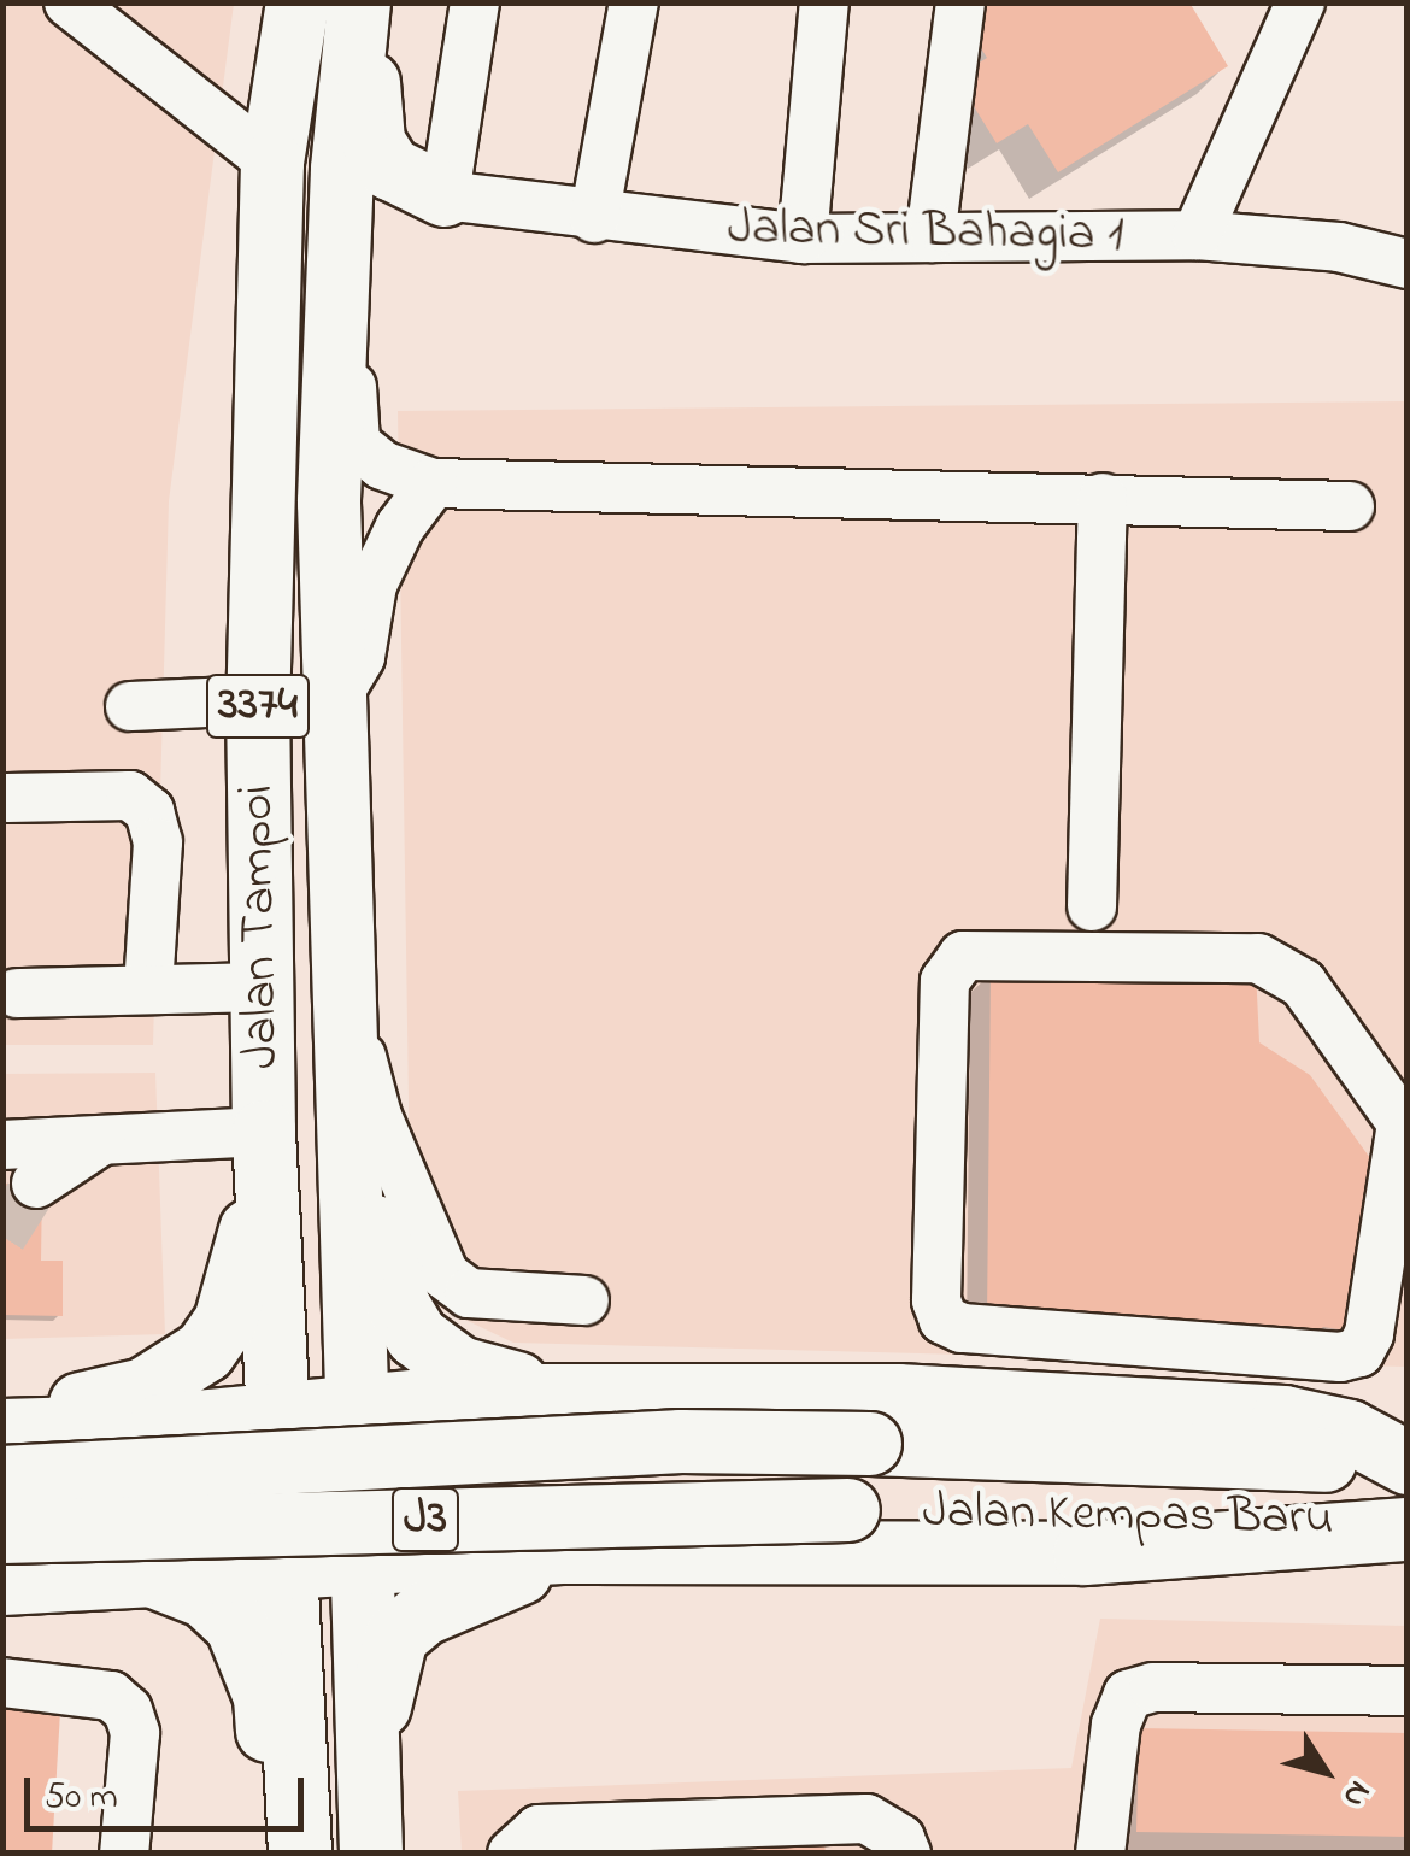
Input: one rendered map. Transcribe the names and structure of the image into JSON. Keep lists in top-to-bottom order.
{
  "streets": {
    "main road": [
      "3374",
      "Jalan Tampoi",
      "Jalan Kempas Baru",
      "J3"
    ],
    "street": ["Jalan Sri Bahagia 1"]
  },
  "scale_bar": "50 m",
  "north": "bottom right"
}
